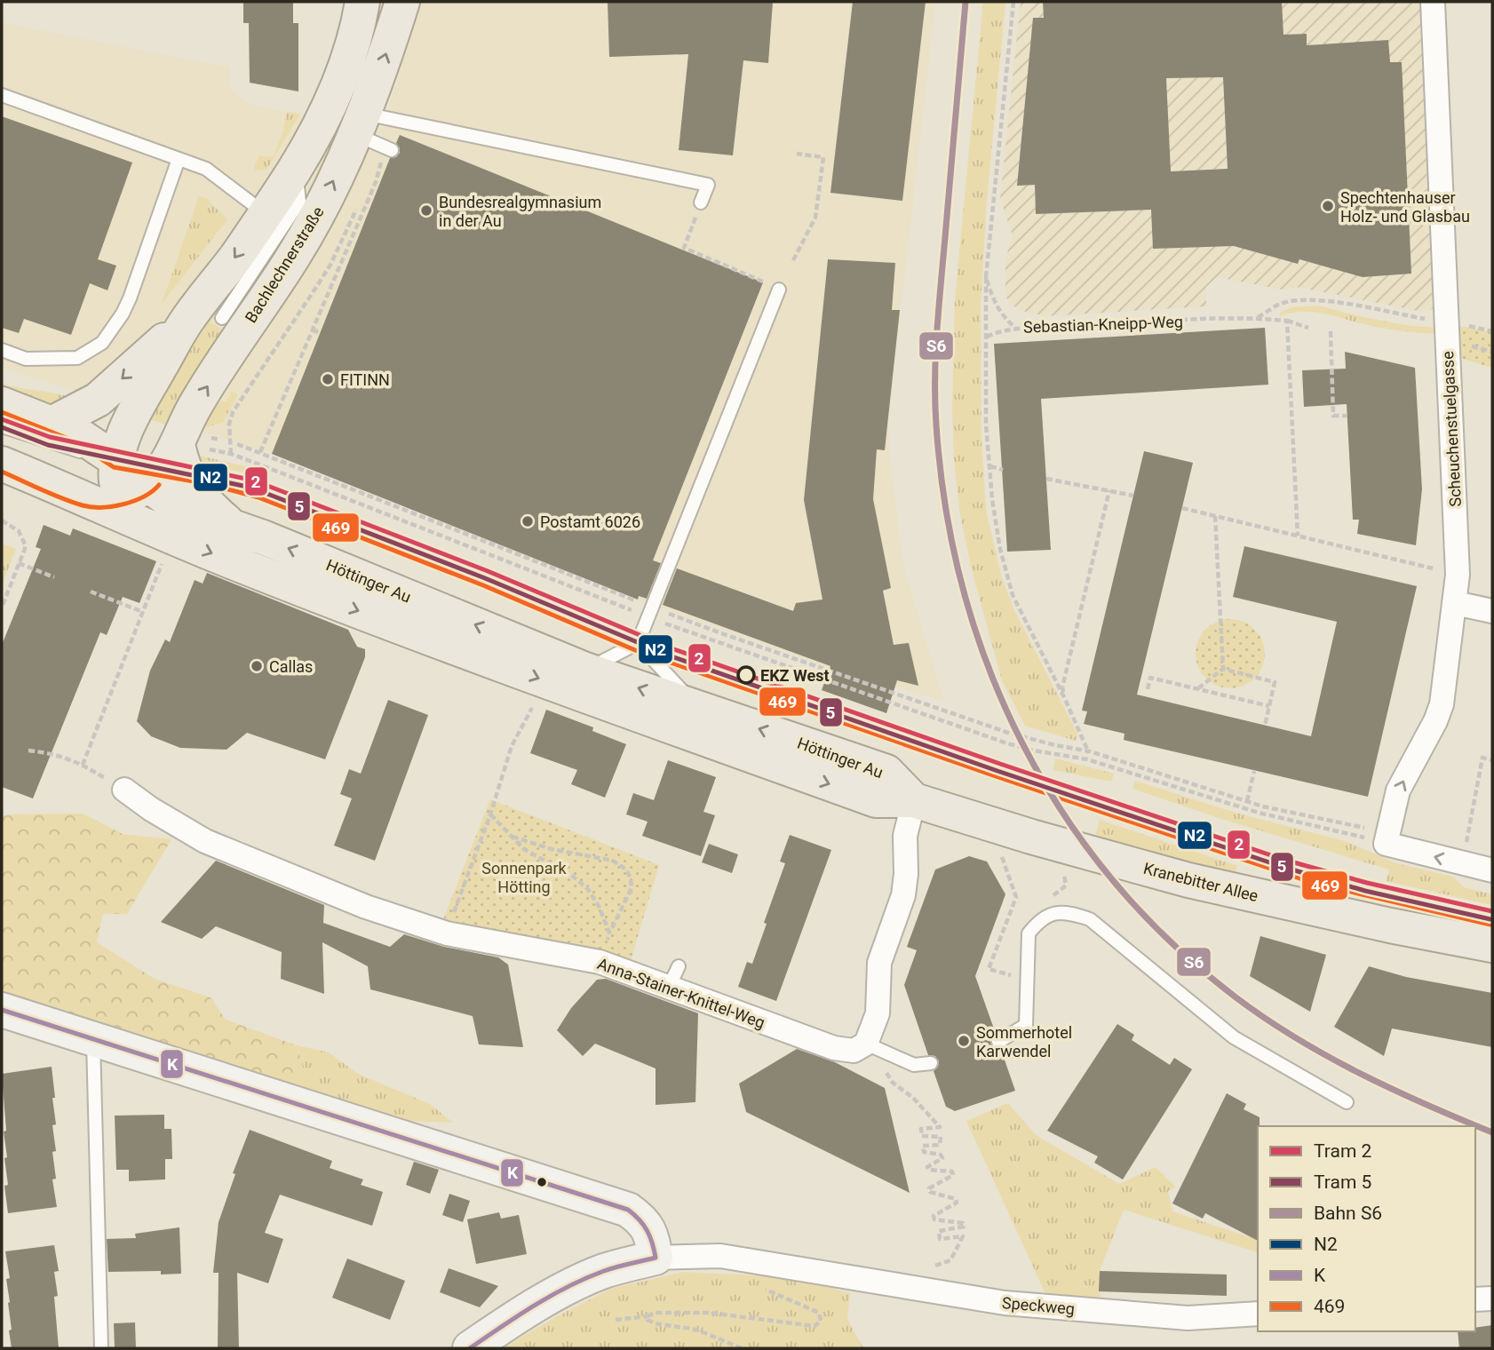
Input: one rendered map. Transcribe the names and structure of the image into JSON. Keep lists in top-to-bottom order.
{
  "streets": {
    "main road": ["Bachlechnerstraße", "Höttinger Au", "Kranebitter Allee"],
    "street": ["Scheuchenstuelgasse", "Anna-Stainer-Knittel-Weg", "Speckweg"],
    "path": ["Sebastian-Kneipp-Weg"]
  },
  "crossings": [
    ["Bachlechnerstraße", "Höttinger Au"],
    ["Sebastian-Kneipp-Weg", "Scheuchenstuelgasse"],
    ["Höttinger Au", "Kranebitter Allee"]
  ],
  "parks": ["Sonnenpark Hötting"],
  "places": [
    "Spechtenhauser Holz- und Glasbau",
    "Bundesrealgymnasium in der Au",
    "FITINN",
    "Postamt 6026",
    "Callas",
    "EKZ West",
    "Sommerhotel Karwendel"
  ],
  "lines": [
    "rail line S6",
    "transit line 469",
    "tram line 2",
    "transit line N2",
    "tram line 5",
    "transit line K"
  ],
  "legend": [
    "Tram 2",
    "Tram 5",
    "Bahn S6",
    "N2",
    "K",
    "469"
  ]
}
